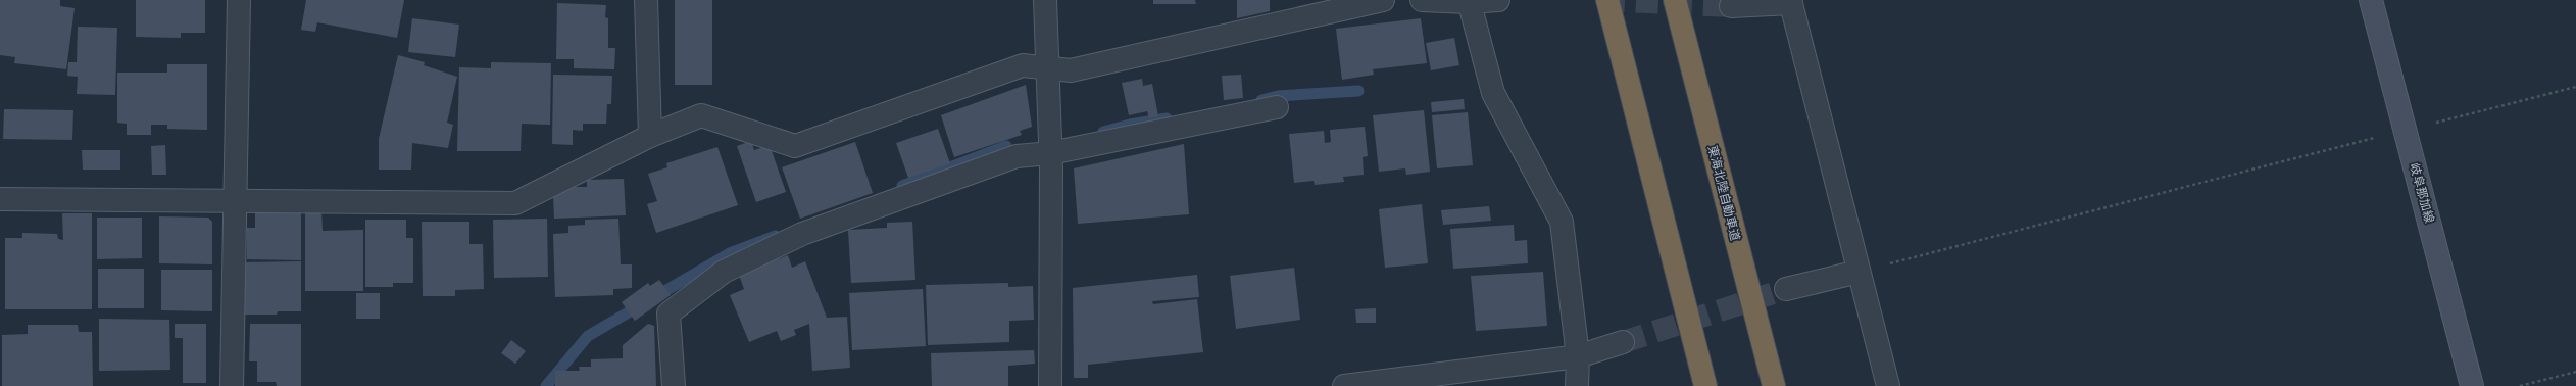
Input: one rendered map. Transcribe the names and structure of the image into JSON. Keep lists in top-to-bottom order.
{
  "streets": {
    "highway": ["東海北陸自動車道"],
    "main road": ["岐阜那加線"]
  }
}
